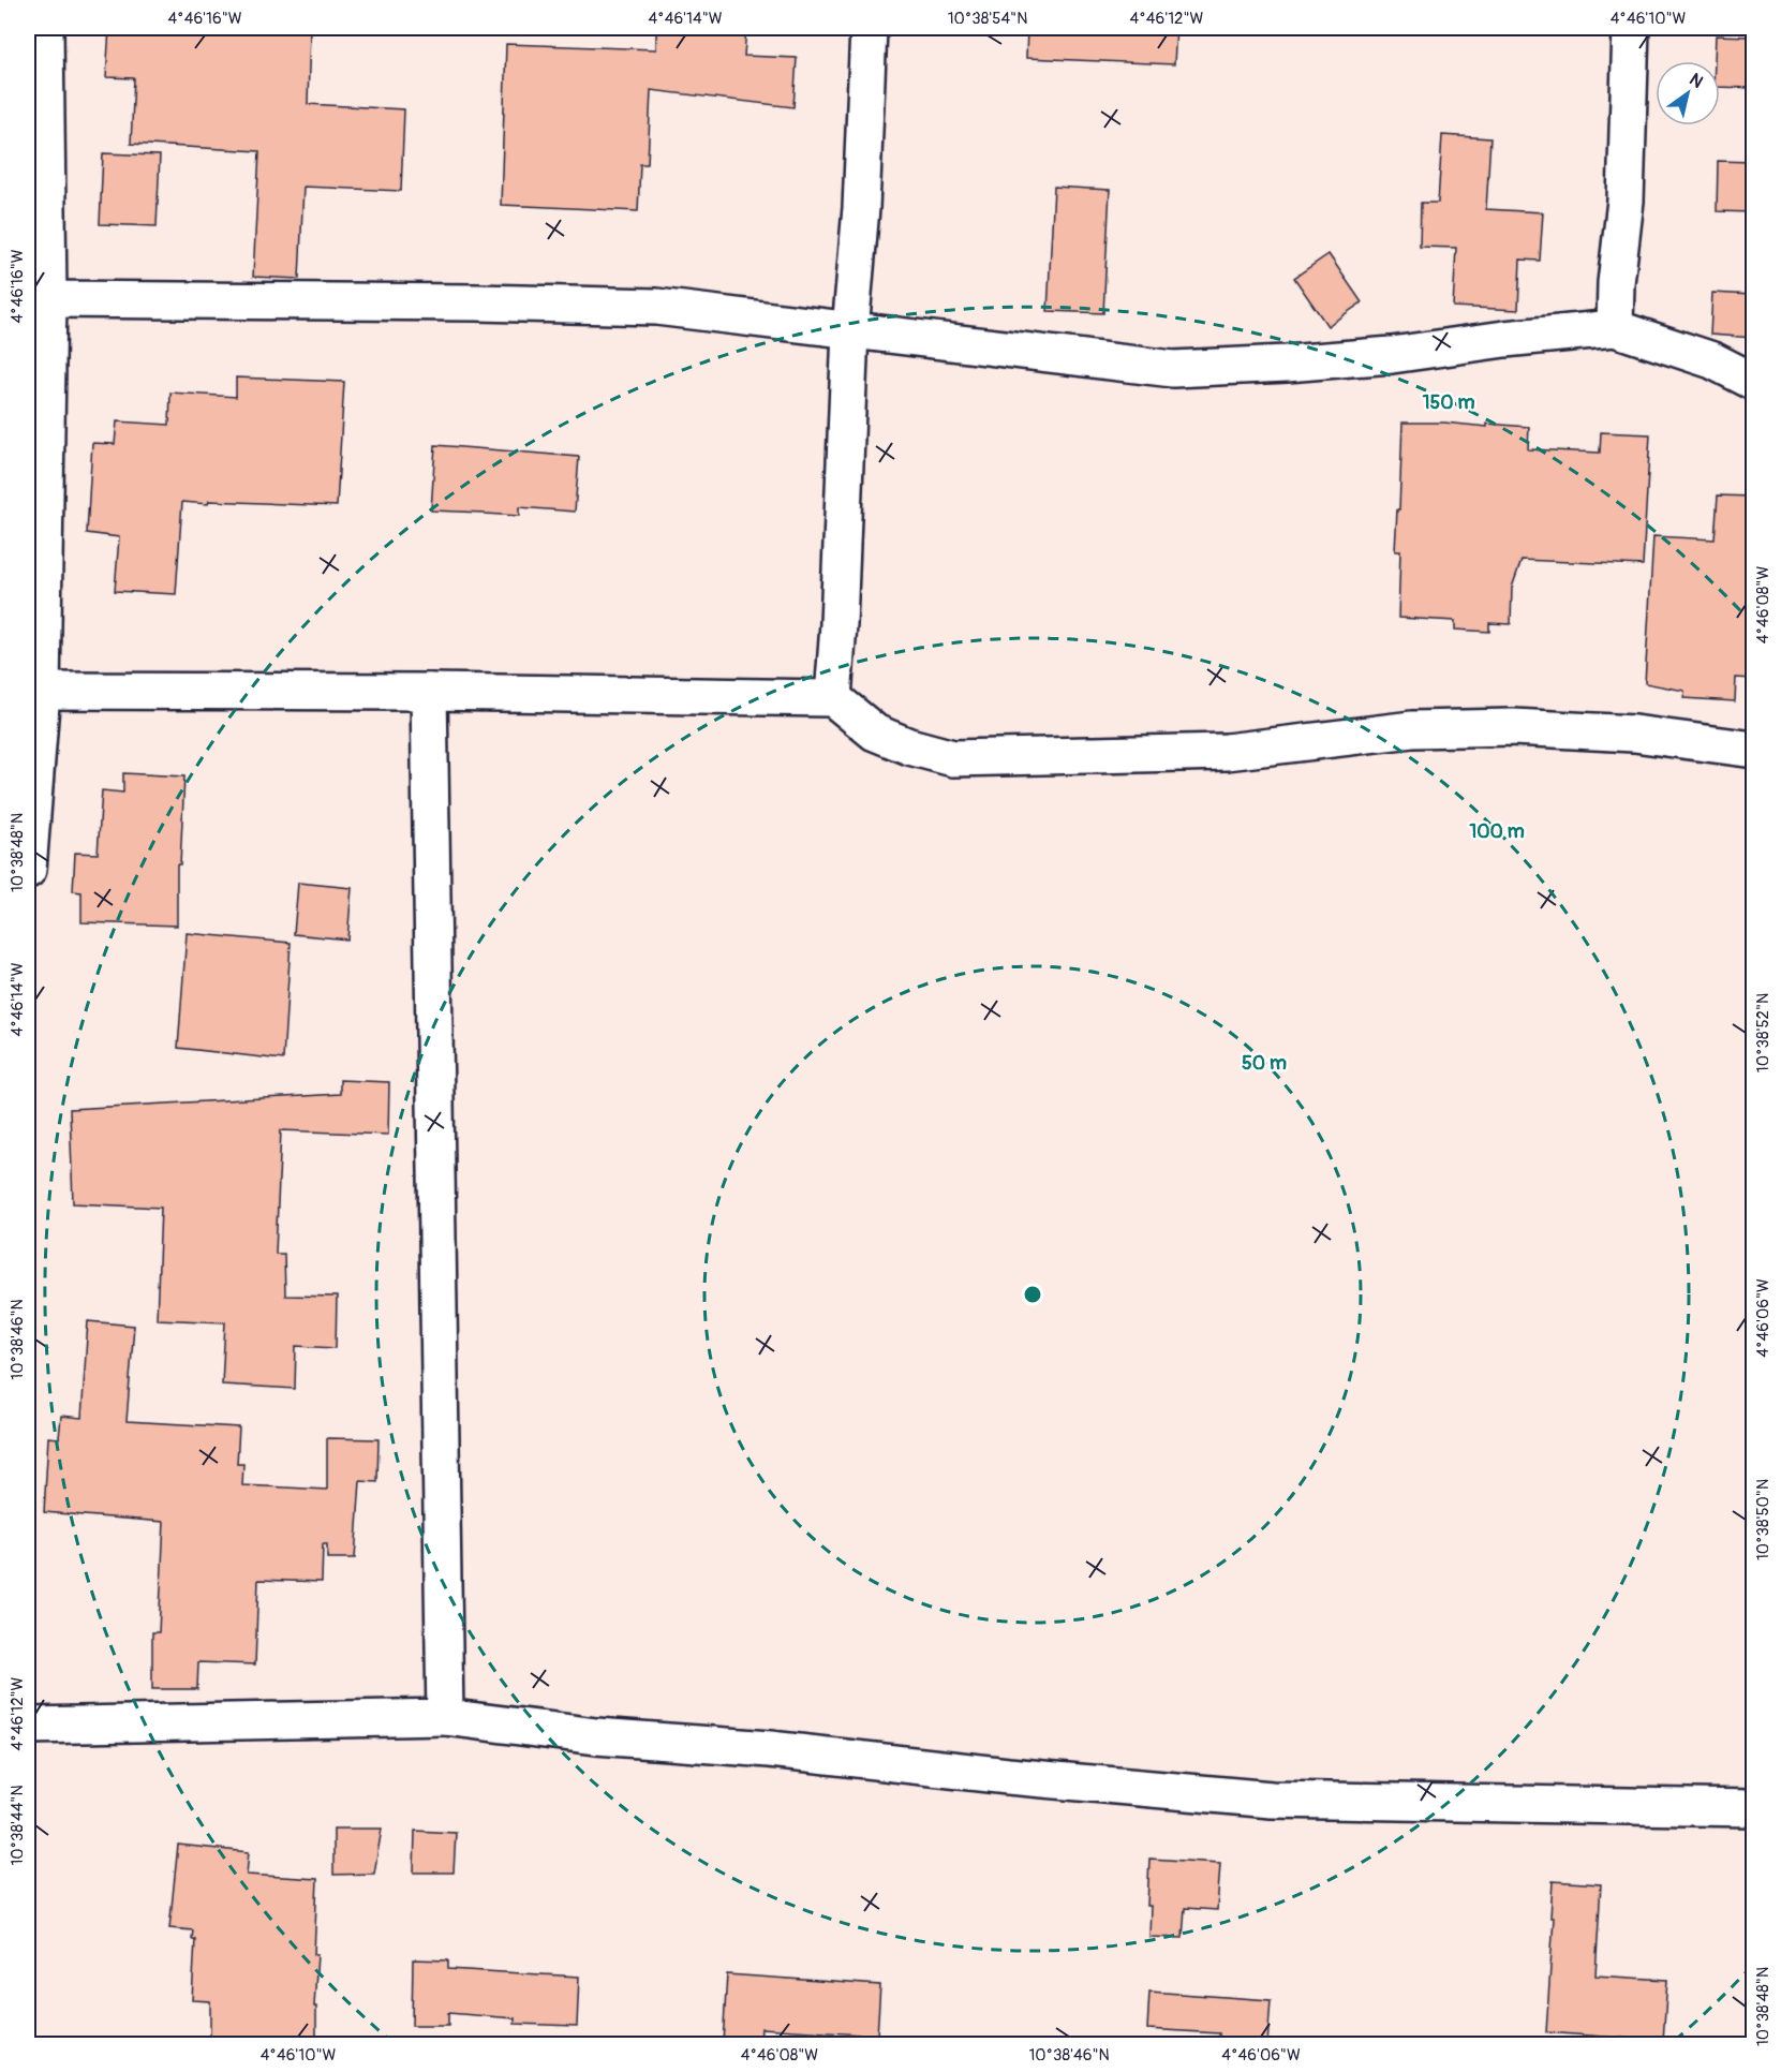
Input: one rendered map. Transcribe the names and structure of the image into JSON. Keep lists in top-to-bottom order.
{
  "north": "top right",
  "coordinates": [
    "4°46'16\"W",
    "4°46'14\"W",
    "10°38'54\"N",
    "4°46'12\"W",
    "4°46'10\"W",
    "4°46'08\"W",
    "10°38'48\"N",
    "10°38'52\"N",
    "4°46'06\"W",
    "10°38'46\"N",
    "10°38'50\"N",
    "10°38'44\"N"
  ],
  "rings": ["150 m", "100 m", "50 m"]
}
